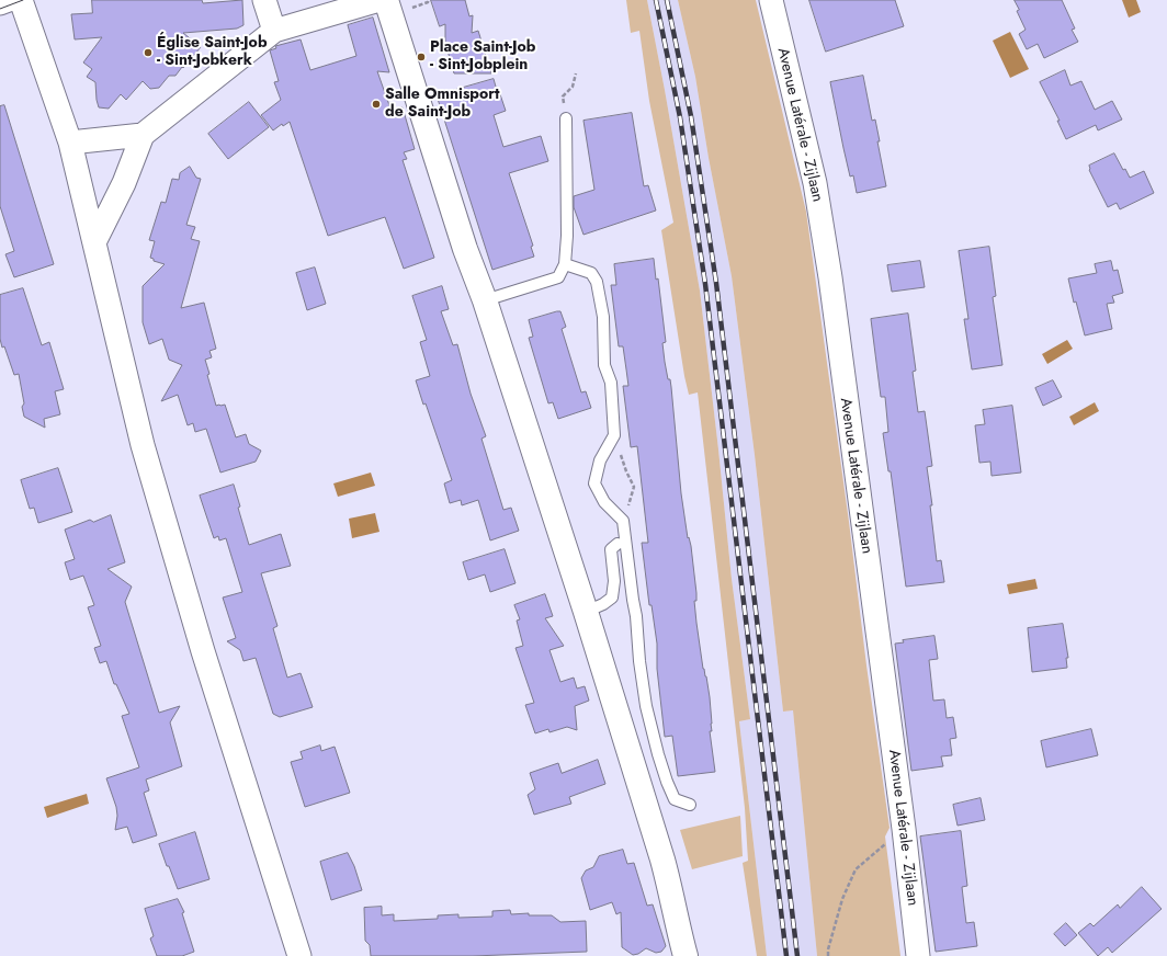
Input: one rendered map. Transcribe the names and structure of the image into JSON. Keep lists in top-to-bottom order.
{
  "streets": {
    "street": ["Avenue Latérale - Zijlaan"]
  },
  "places": ["Église Saint-Job - Sint-Jobkerk", "Place Saint-Job - Sint-Jobplein", "Salle Omnisport de Saint-Job"]
}
